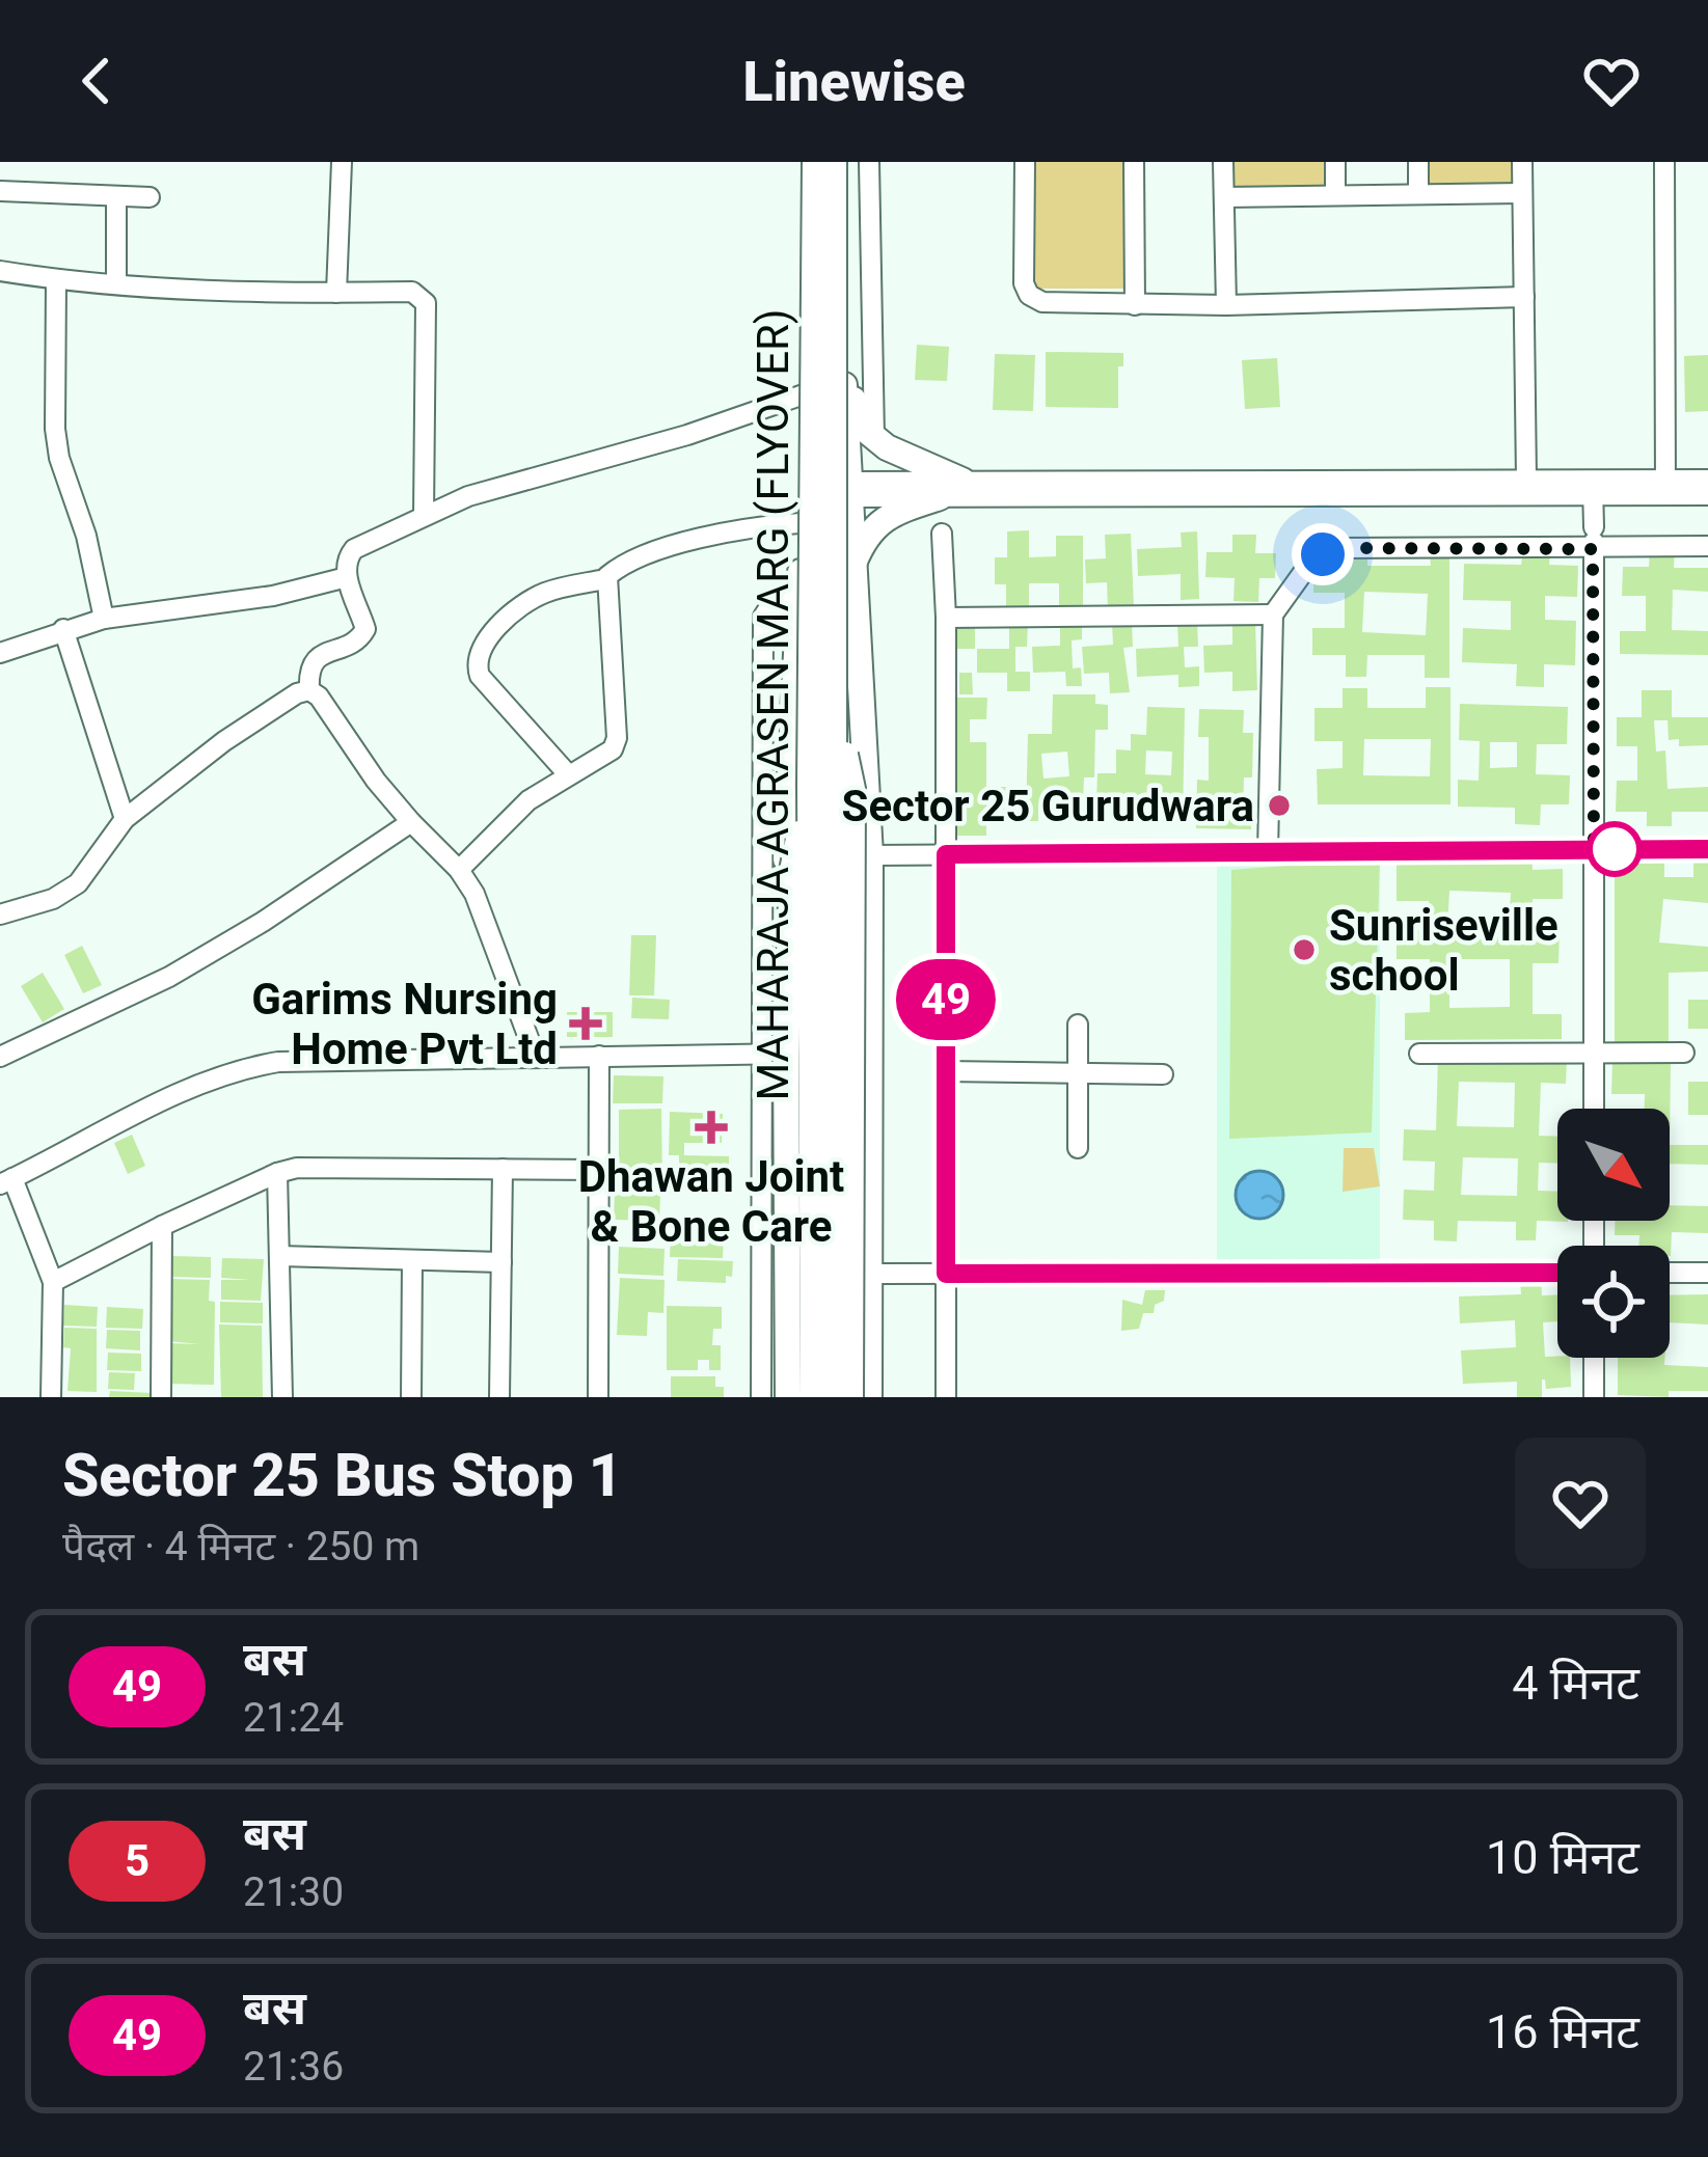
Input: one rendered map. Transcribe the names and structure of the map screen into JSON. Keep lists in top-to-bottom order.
{
  "streets": {
    "main road": ["MAHARAJA AGRASEN MARG (FLYOVER)"]
  },
  "places": {
    "other": ["Sector 25 Gurudwara", "Sunriseville school"],
    "health": ["Garims Nursing Home Pvt Ltd", "Dhawan Joint & Bone Care"]
  },
  "lines": ["bus line 49"],
  "north": "bottom right",
  "page": {
    "header": "Linewise",
    "on_map": "49",
    "heading": ["Sector 25 Bus Stop 1", "पैदल · 4 मिनट · 250 m"],
    "list": [
      {
        "mark": "49",
        "name": "बस",
        "note": "21:24",
        "value": "4 मिनट"
      },
      {
        "mark": "5",
        "name": "बस",
        "note": "21:30",
        "value": "10 मिनट"
      },
      {
        "mark": "49",
        "name": "बस",
        "note": "21:36",
        "value": "16 मिनट"
      }
    ]
  }
}
